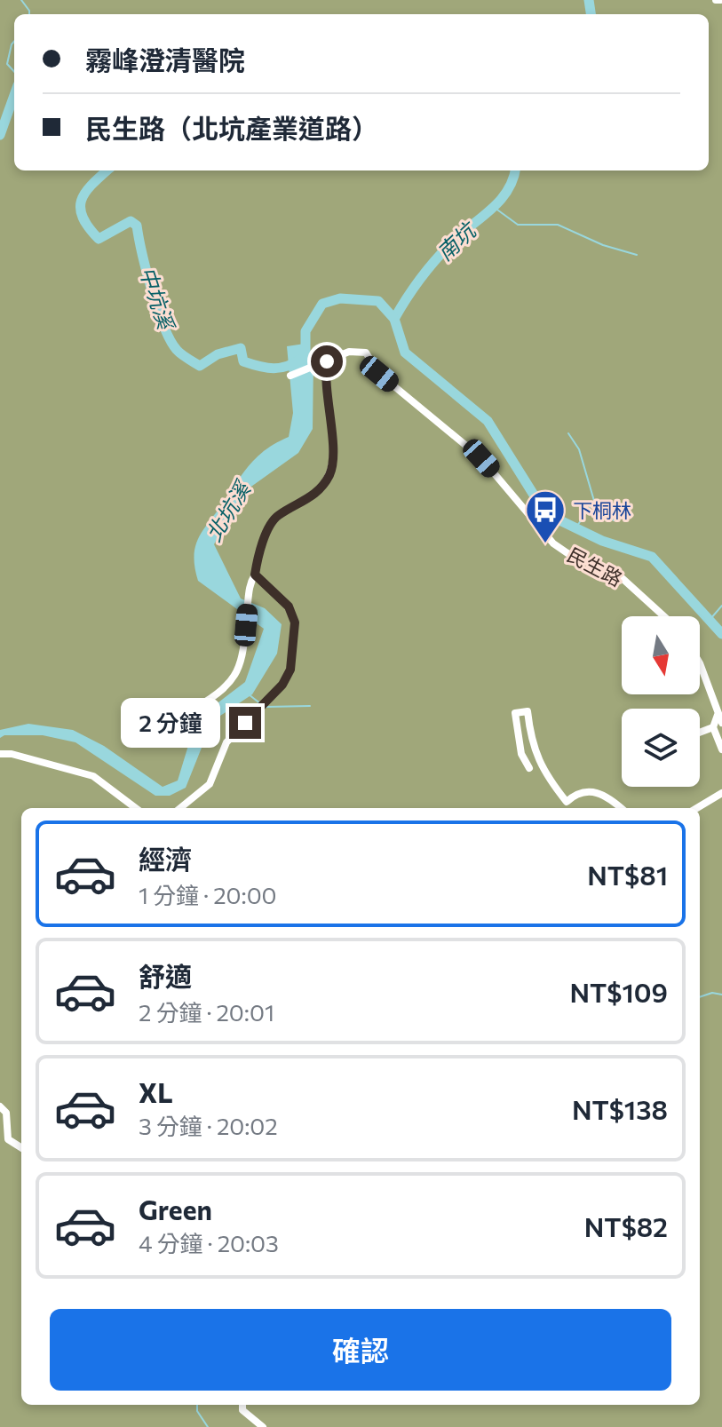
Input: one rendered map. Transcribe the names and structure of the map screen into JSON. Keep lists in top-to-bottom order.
{
  "streets": {
    "street": ["民生路"]
  },
  "water": ["南坑", "中坑溪", "北坑溪"],
  "places": {
    "bus stop": ["下桐林"]
  },
  "north": "bottom",
  "page": {
    "banner": ["霧峰澄清醫院", "民生路（北坑產業道路）"],
    "bubble": "2 分鐘",
    "list": [
      {
        "name": "經濟",
        "note": "1 分鐘 · 20:00",
        "value": "NT$81"
      },
      {
        "name": "舒適",
        "note": "2 分鐘 · 20:01",
        "value": "NT$109"
      },
      {
        "name": "XL",
        "note": "3 分鐘 · 20:02",
        "value": "NT$138"
      },
      {
        "name": "Green",
        "note": "4 分鐘 · 20:03",
        "value": "NT$82"
      }
    ],
    "buttons": "確認"
  }
}
